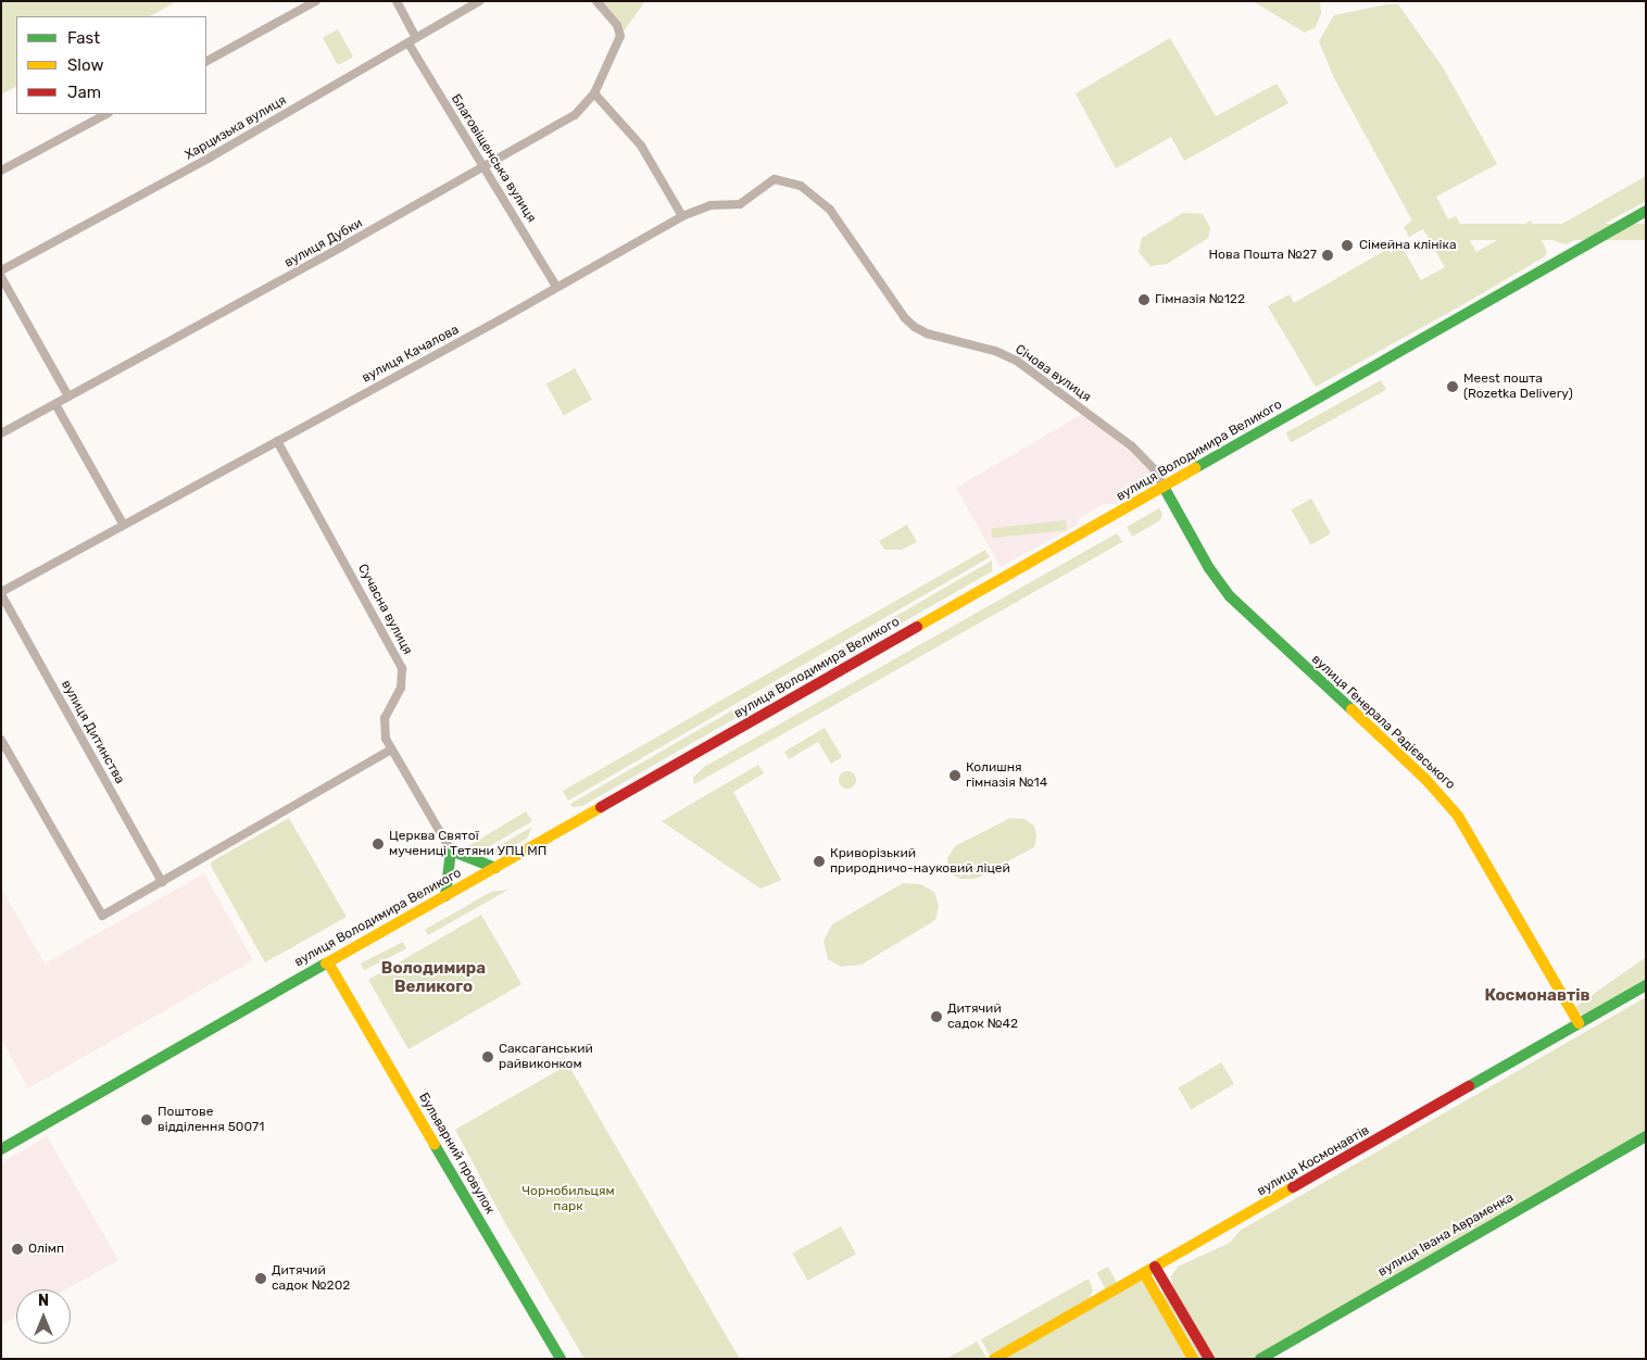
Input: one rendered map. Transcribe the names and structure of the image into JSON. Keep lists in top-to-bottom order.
{
  "streets": {
    "street": [
      "Харцизька вулиця",
      "Благовіщенська вулиця",
      "вулиця Дубки",
      "вулиця Качалова",
      "Січова вулиця",
      "вулиця Володимира Великого",
      "Сучасна вулиця",
      "вулиця Генерала Радієвського",
      "вулиця Дитинства",
      "Бульварний провулок",
      "вулиця Космонавтів",
      "вулиця Івана Авраменка"
    ]
  },
  "crossings": [
    ["Харцизька вулиця", "Благовіщенська вулиця"],
    ["Благовіщенська вулиця", "вулиця Дубки"],
    ["Благовіщенська вулиця", "вулиця Качалова"],
    ["вулиця Качалова", "Січова вулиця"],
    ["вулиця Качалова", "Сучасна вулиця"],
    ["вулиця Качалова", "вулиця Дитинства"],
    ["Січова вулиця", "вулиця Володимира Великого"],
    ["Січова вулиця", "вулиця Генерала Радієвського"],
    ["вулиця Володимира Великого", "вулиця Генерала Радієвського"],
    ["вулиця Володимира Великого", "Бульварний провулок"],
    ["вулиця Генерала Радієвського", "вулиця Космонавтів"]
  ],
  "districts": ["Володимира Великого", "Космонавтів"],
  "parks": ["Чорнобильцям парк"],
  "places": [
    "Сімейна клініка",
    "Нова Пошта №27",
    "Гімназія №122",
    "Meest пошта (Rozetka Delivery)",
    "Колишня гімназія №14",
    "Церква Святої мучениці Тетяни УПЦ МП",
    "Криворізький природничо-науковий ліцей",
    "Дитячий садок №42",
    "Саксаганський райвиконком",
    "Поштове відділення 50071",
    "Олімп",
    "Дитячий садок №202"
  ],
  "legend": ["Fast", "Slow", "Jam"],
  "north": "top"
}
